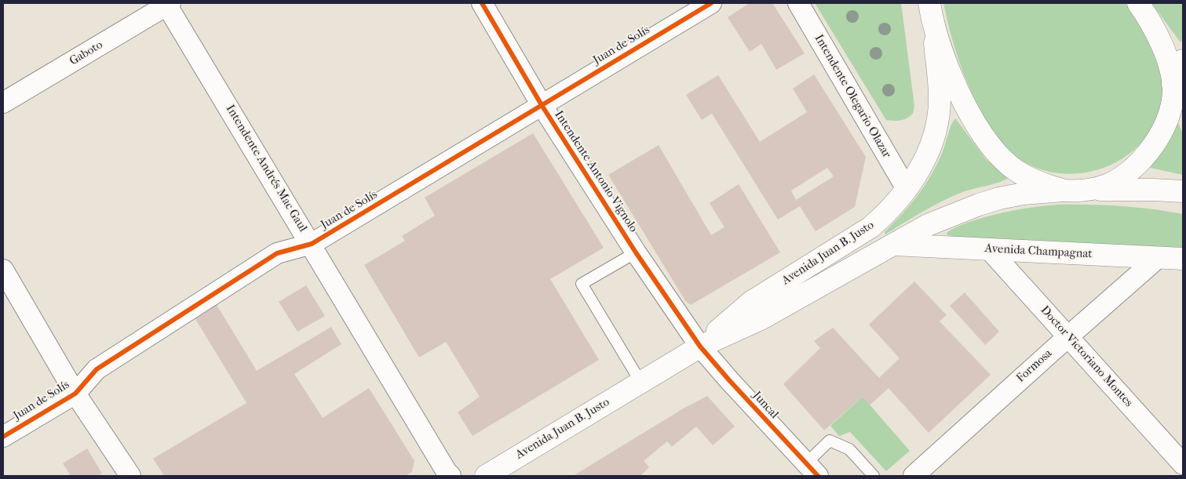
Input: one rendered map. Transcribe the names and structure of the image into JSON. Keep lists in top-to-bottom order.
{
  "streets": {
    "main road": ["Avenida Champagnat", "Avenida Juan B. Justo"],
    "street": [
      "Juan de Solís",
      "Gaboto",
      "Intendente Olegario Olazar",
      "Intendente Andrés Mac Gaul",
      "Intendente Antonio Vignolo",
      "Doctor Victoriano Montes",
      "Formosa",
      "Juncal"
    ]
  },
  "crossings": [
    ["Juan de Solís", "Intendente Andrés Mac Gaul"],
    ["Juan de Solís", "Intendente Antonio Vignolo"],
    ["Gaboto", "Intendente Andrés Mac Gaul"],
    ["Intendente Olegario Olazar", "Avenida Juan B. Justo"],
    ["Intendente Antonio Vignolo", "Avenida Juan B. Justo"],
    ["Intendente Antonio Vignolo", "Juncal"],
    ["Avenida Champagnat", "Avenida Juan B. Justo"],
    ["Avenida Champagnat", "Doctor Victoriano Montes"],
    ["Avenida Champagnat", "Formosa"],
    ["Avenida Juan B. Justo", "Juncal"],
    ["Doctor Victoriano Montes", "Formosa"]
  ]
}
